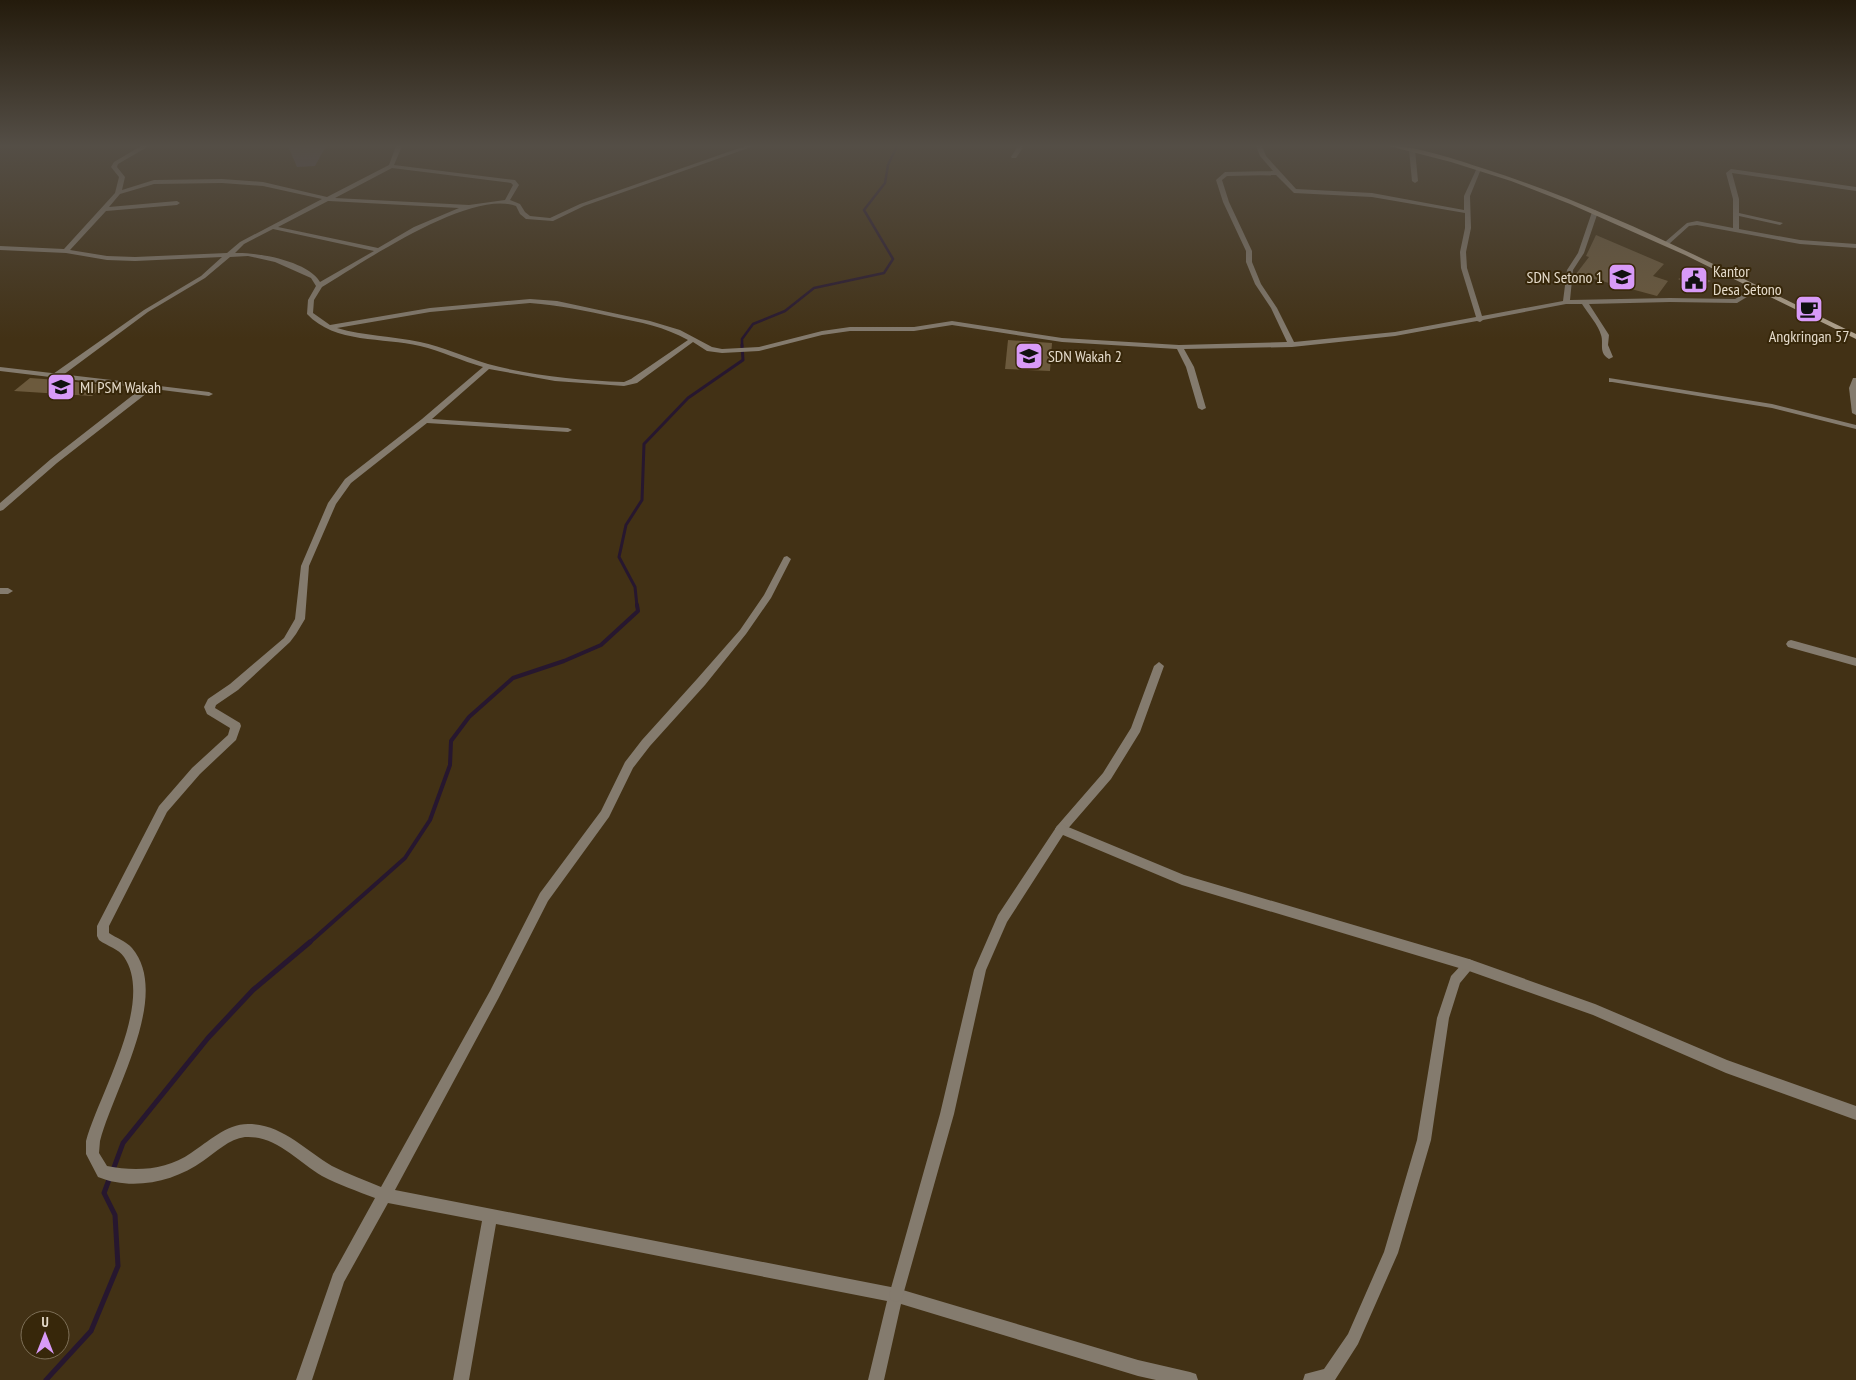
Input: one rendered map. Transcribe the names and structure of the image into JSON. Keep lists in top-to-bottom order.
{
  "places": {
    "school or university": ["SDN Setono 1", "SDN Wakah 2", "MI PSM Wakah"],
    "public building": ["Kantor Desa Setono"],
    "cafe": ["Angkringan 57"]
  },
  "north": "top"
}
